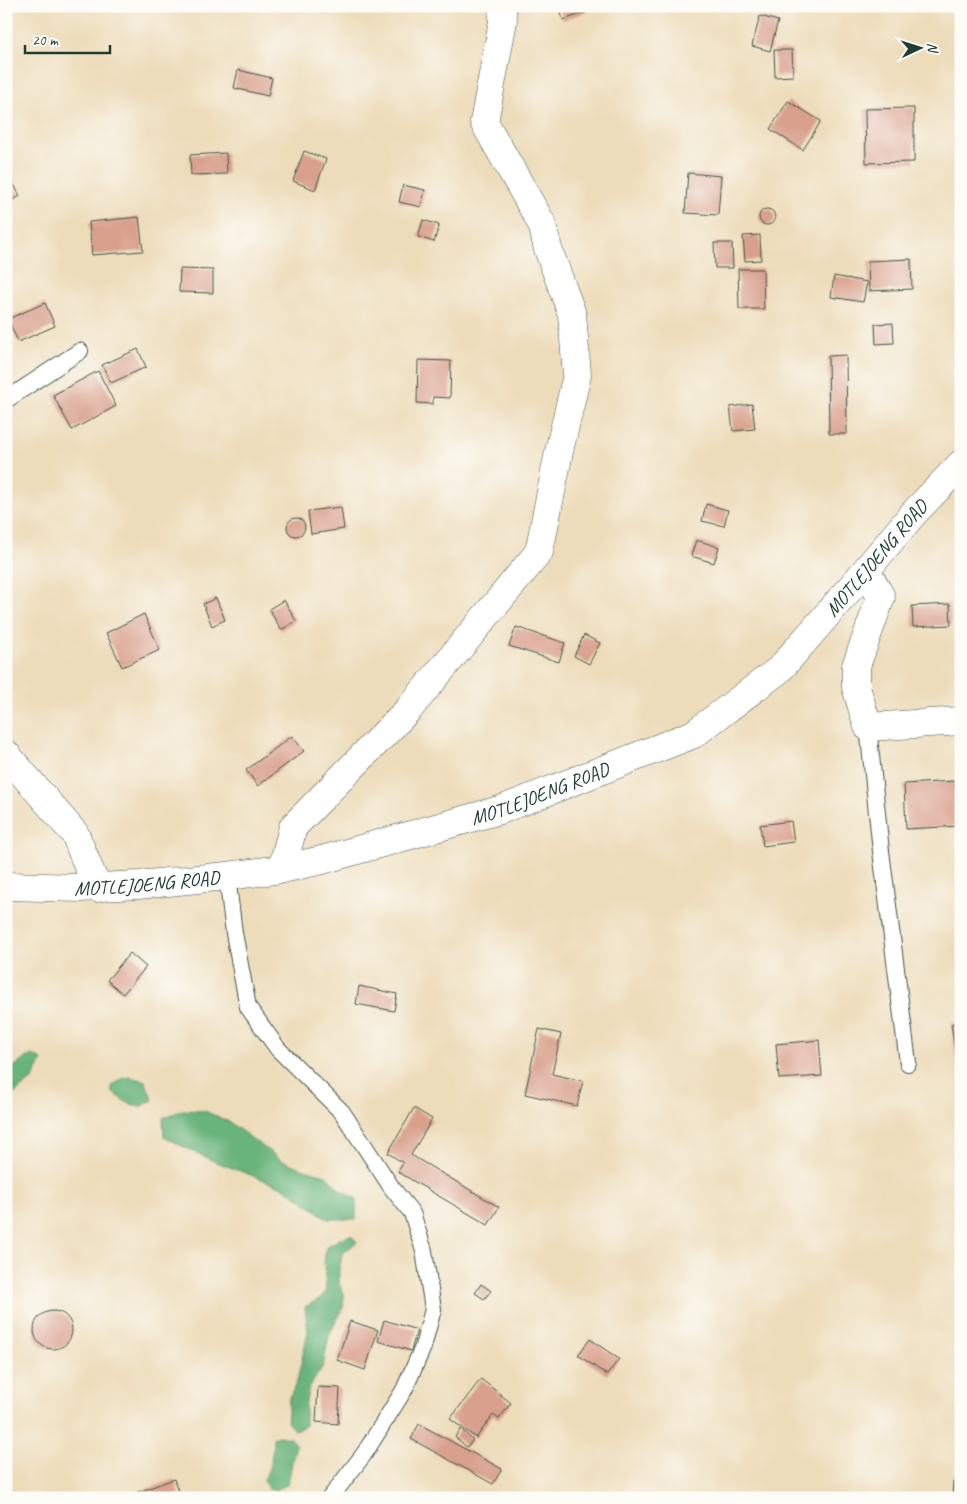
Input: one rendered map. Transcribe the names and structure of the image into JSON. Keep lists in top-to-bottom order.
{
  "streets": {
    "street": ["MOTLEJOENG ROAD"]
  },
  "scale_bar": "20 m",
  "north": "right"
}
